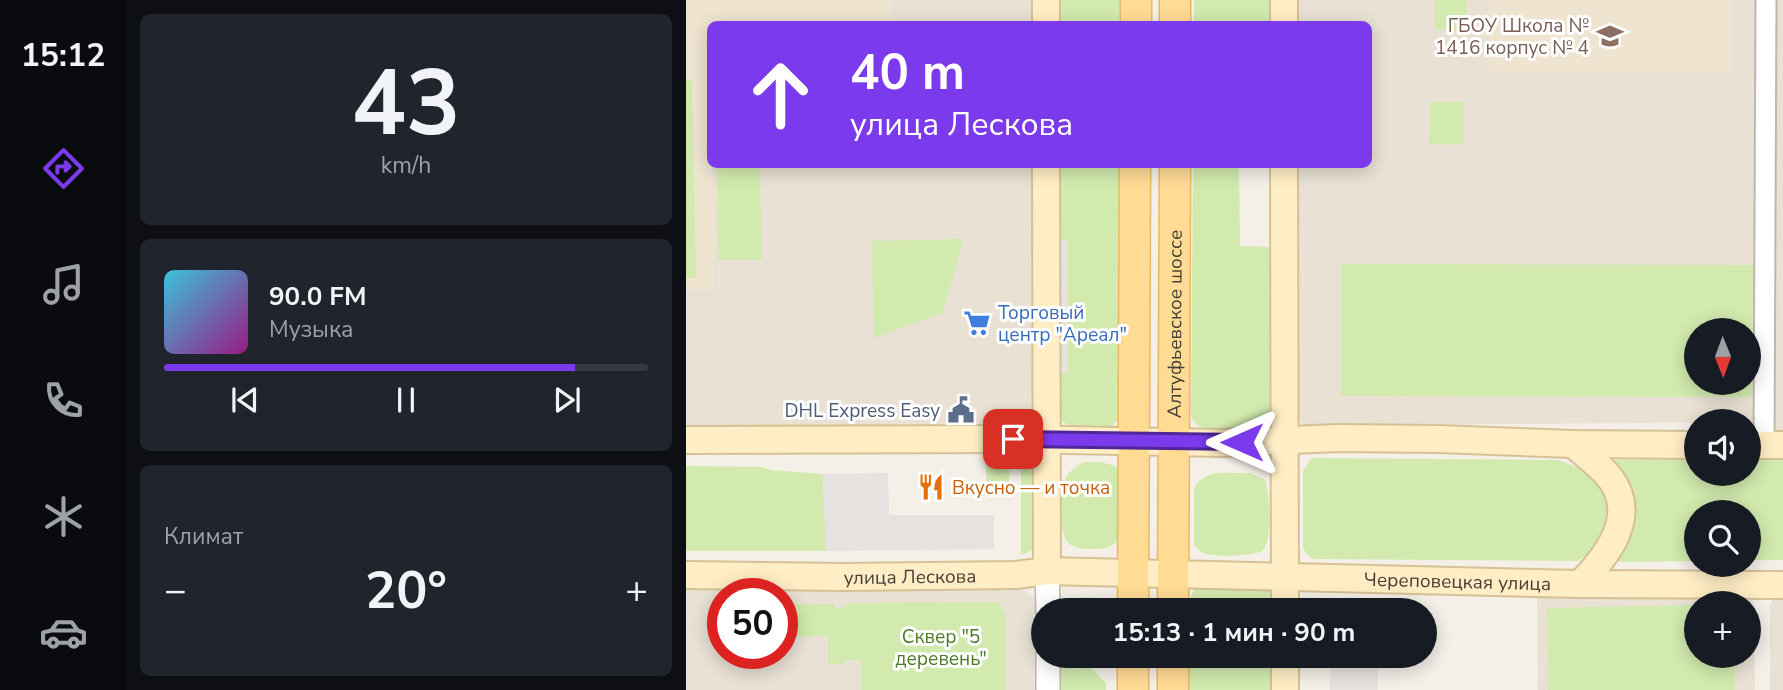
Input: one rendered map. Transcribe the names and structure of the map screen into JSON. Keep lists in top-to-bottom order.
{
  "streets": {
    "main road": ["Алтуфьевское шоссе", "улица Лескова", "Череповецкая улица"]
  },
  "crossings": [
    ["Алтуфьевское шоссе", "Череповецкая улица"],
    ["улица Лескова", "Череповецкая улица"]
  ],
  "parks": ["Сквер \"5 деревень\""],
  "places": {
    "school or university": ["ГБОУ Школа № 1416 корпус № 4"],
    "supermarket": ["Торговый центр \"Ареал\""],
    "public building": ["DHL Express Easy"],
    "restaurant": ["Вкусно — и точка"]
  },
  "north": "bottom",
  "page": {
    "tabs": "15:12",
    "tile": [
      ["43", "km/h"],
      "Климат"
    ],
    "turn": ["40 m", "улица Лескова"],
    "song": ["90.0 FM", "Музыка"],
    "map_buttons": "+",
    "heat": ["−", "20°", "+"],
    "limit": "50",
    "trip": "15:13 · 1 мин · 90 m"
  }
}
